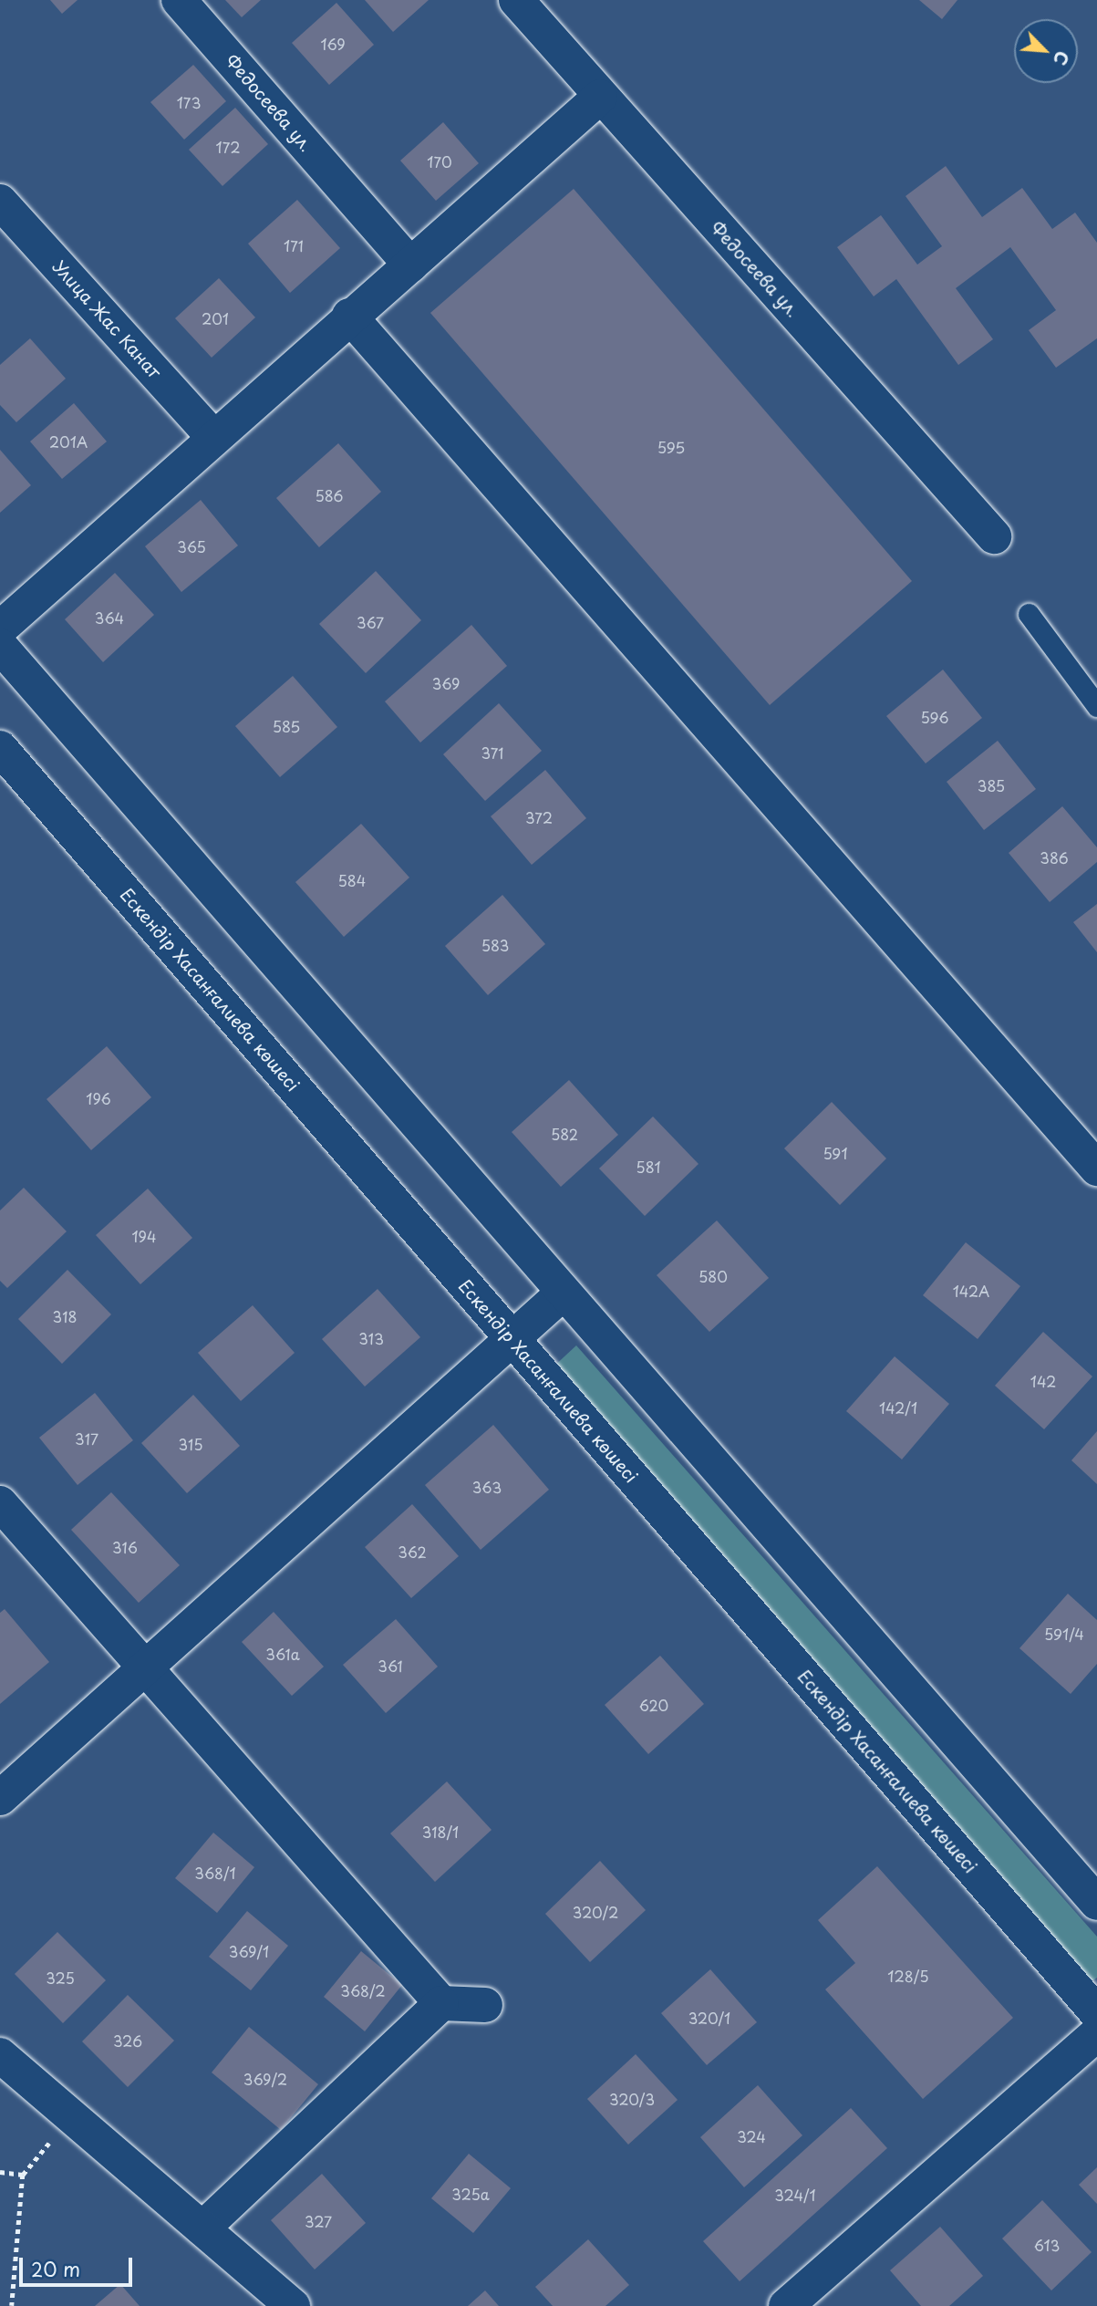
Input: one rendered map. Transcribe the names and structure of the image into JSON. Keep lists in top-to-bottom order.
{
  "streets": {
    "street": ["Федосеева ул.", "Улица Жас Канат", "Ескендір Хасанғалиева көшесі"]
  },
  "house_numbers": [
    "169",
    "173",
    "172",
    "170",
    "171",
    "201",
    "201А",
    "595",
    "586",
    "365",
    "364",
    "367",
    "369",
    "596",
    "585",
    "371",
    "385",
    "372",
    "386",
    "584",
    "583",
    "196",
    "582",
    "591",
    "581",
    "194",
    "580",
    "142А",
    "318",
    "313",
    "142",
    "142/1",
    "317",
    "315",
    "363",
    "316",
    "362",
    "591/4",
    "361а",
    "361",
    "620",
    "318/1",
    "368/1",
    "320/2",
    "369/1",
    "128/5",
    "325",
    "368/2",
    "320/1",
    "326",
    "369/2",
    "320/3",
    "324",
    "325а",
    "324/1",
    "327",
    "613"
  ],
  "scale_bar": "20 m",
  "north": "bottom right"
}
